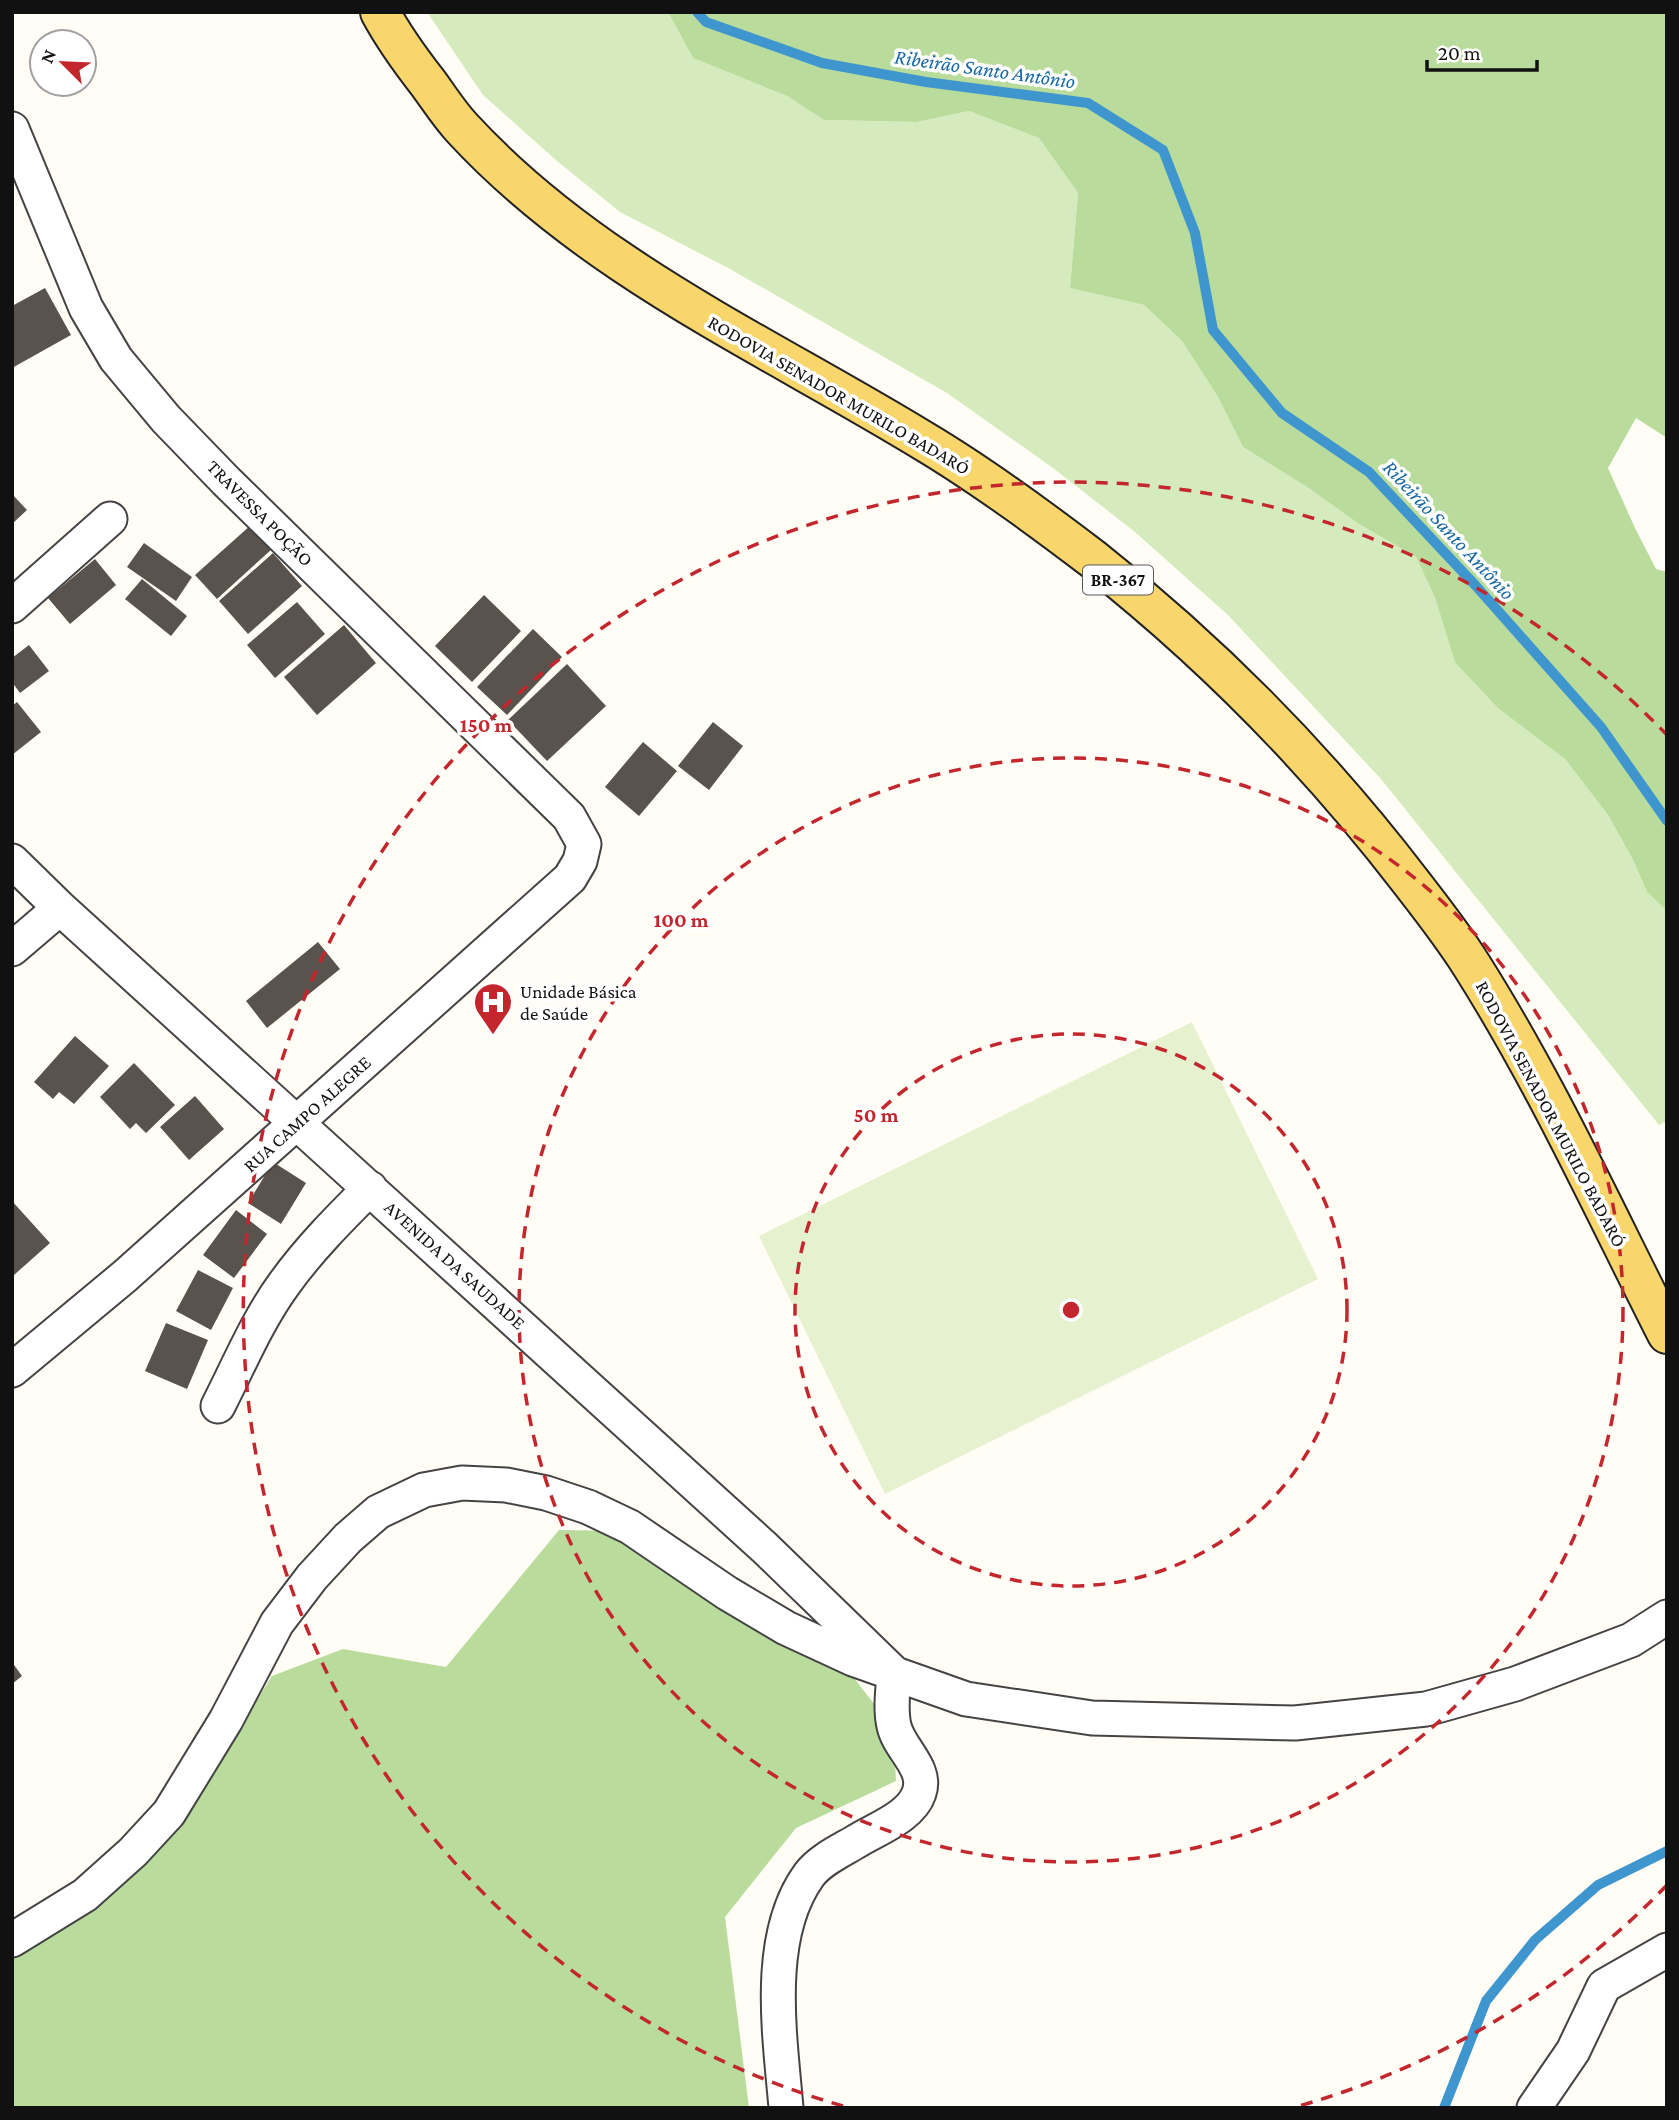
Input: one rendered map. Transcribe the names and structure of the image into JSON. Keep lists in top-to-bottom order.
{
  "streets": {
    "main road": ["RODOVIA SENADOR MURILO BADARÓ", "BR-367"],
    "street": ["TRAVESSA POÇÃO", "RUA CAMPO ALEGRE", "AVENIDA DA SAUDADE"]
  },
  "crossings": [
    ["TRAVESSA POÇÃO", "RUA CAMPO ALEGRE"],
    ["RUA CAMPO ALEGRE", "AVENIDA DA SAUDADE"]
  ],
  "water": ["Ribeirão Santo Antônio"],
  "places": {
    "hospital": ["Unidade Básica de Saúde"]
  },
  "scale_bar": "20 m",
  "north": "top left",
  "rings": ["150 m", "100 m", "50 m"]
}
